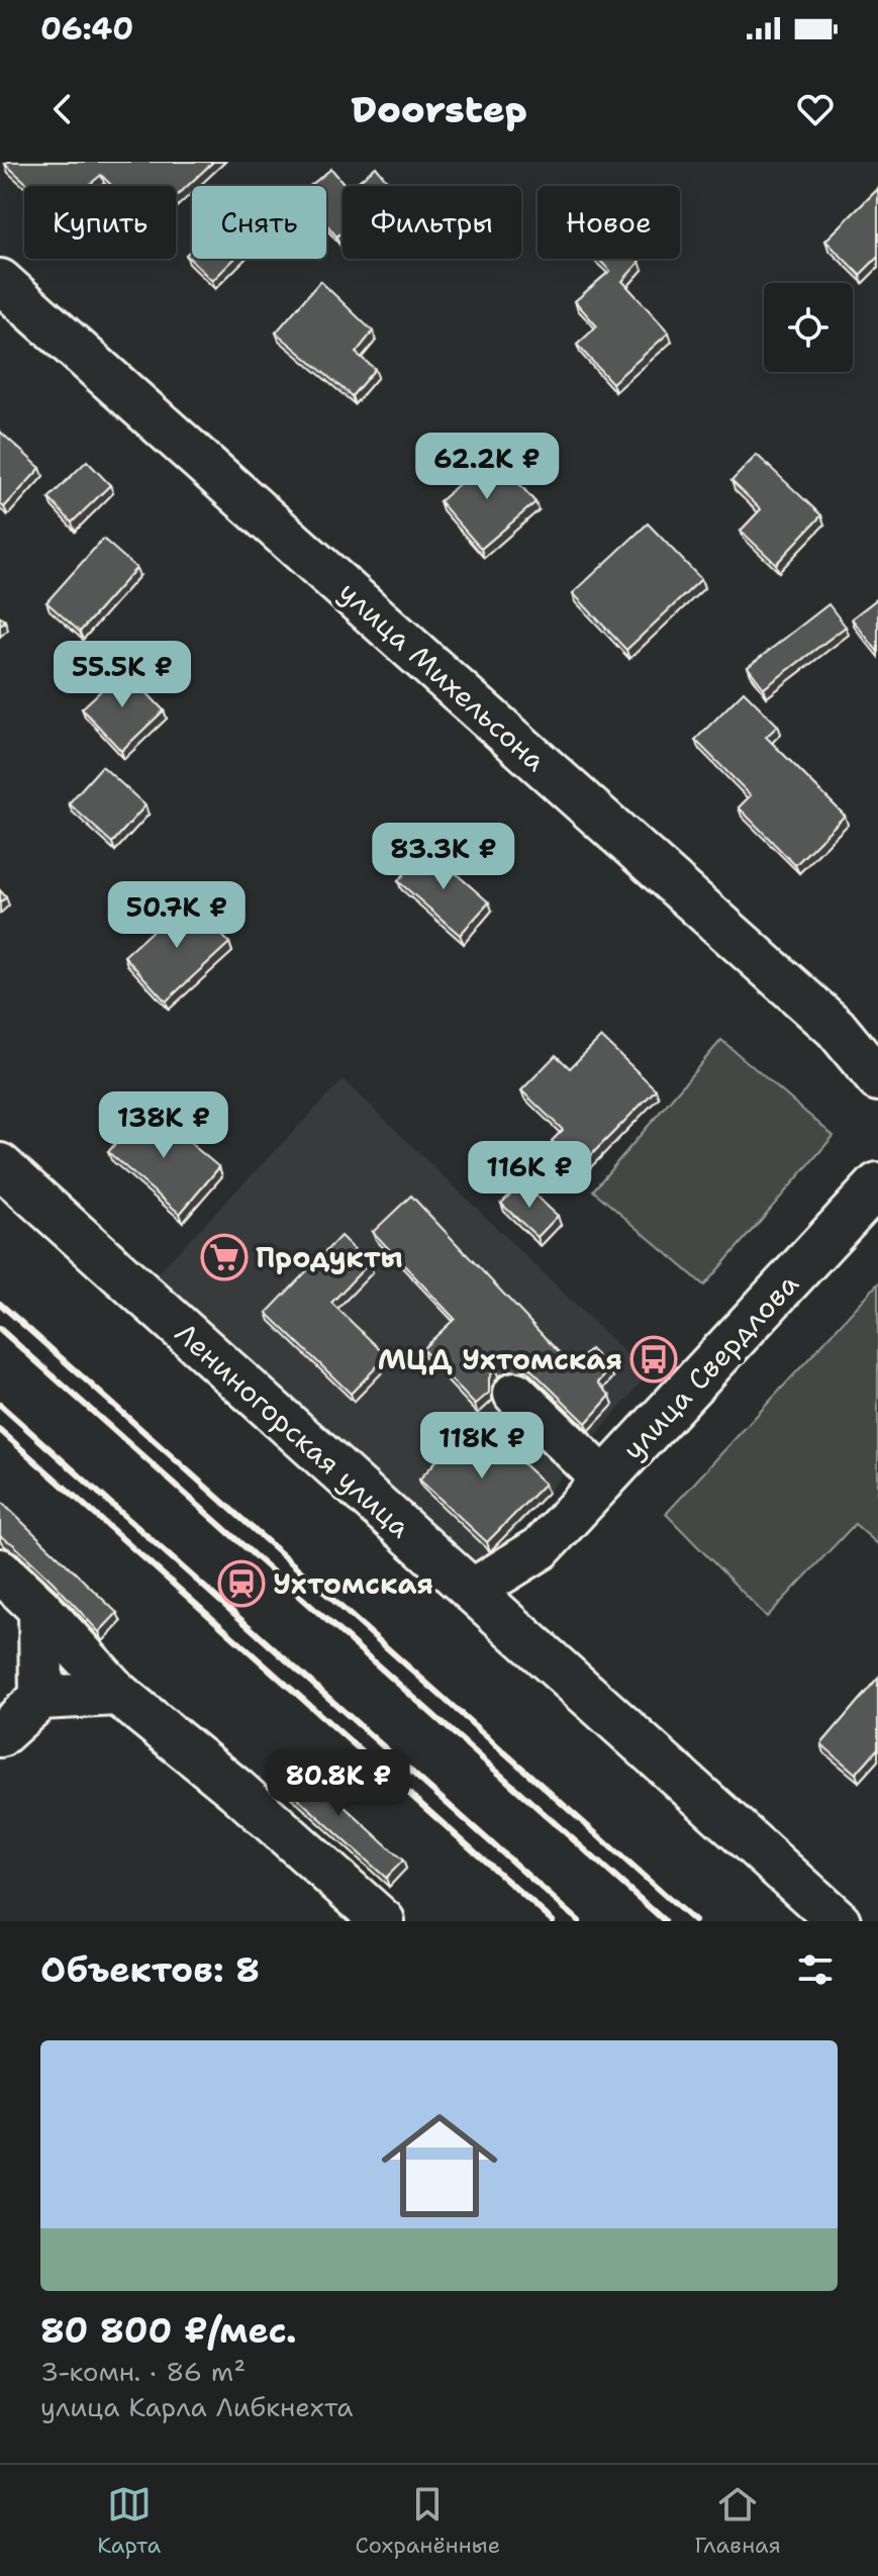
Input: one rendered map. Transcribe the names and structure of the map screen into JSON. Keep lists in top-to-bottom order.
{
  "streets": {
    "street": ["улица Михельсона", "улица Свердлова", "Лениногорская улица"]
  },
  "crossings": [
    ["улица Свердлова", "Лениногорская улица"]
  ],
  "places": {
    "supermarket": ["Продукты"],
    "bus stop": ["МЦД Ухтомская"],
    "station": ["Ухтомская"]
  },
  "page": {
    "status": "06:40",
    "header": "Doorstep",
    "chip": [
      "Купить",
      "Снять",
      "Фильтры",
      "Новое"
    ],
    "price": [
      "62.2K ₽",
      "55.5K ₽",
      "83.3K ₽",
      "50.7K ₽",
      "138K ₽",
      "116K ₽",
      "118K ₽",
      "80.8K ₽"
    ],
    "heading": "Объектов: 8",
    "list": [
      {
        "name": "80 800 ₽/мес.",
        "note": "3-комн. · 86 m² · улица Карла Либкнехта"
      }
    ],
    "tabs": ["Карта", "Сохранённые", "Главная"]
  }
}
